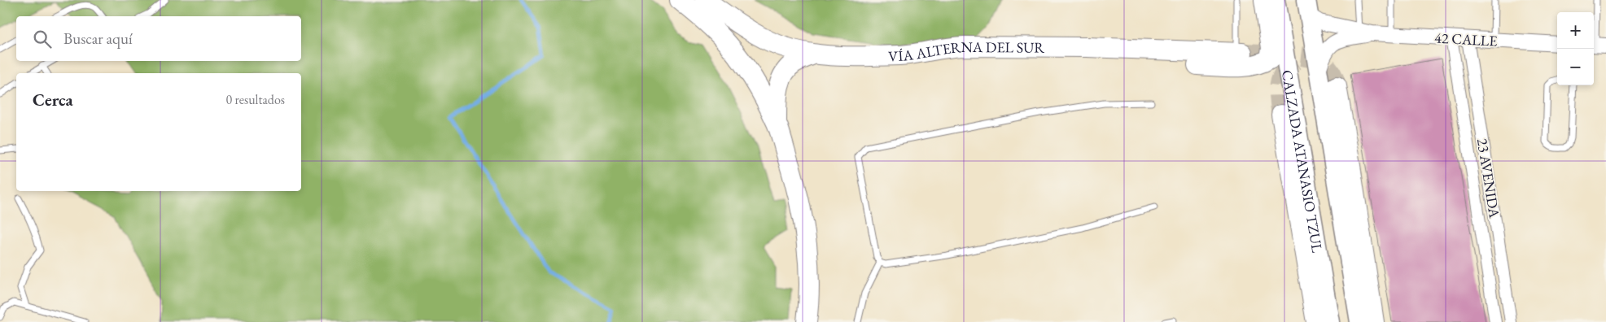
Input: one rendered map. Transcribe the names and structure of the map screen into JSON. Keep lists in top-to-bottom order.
{
  "streets": {
    "highway": ["VÍA ALTERNA DEL SUR"],
    "main road": ["CALZADA ATANASIO TZUL"],
    "street": ["42 CALLE", "23 AVENIDA"]
  },
  "crossings": [
    ["42 CALLE", "CALZADA ATANASIO TZUL"],
    ["42 CALLE", "23 AVENIDA"]
  ],
  "page": {
    "map_buttons": ["+", "−"],
    "search": "Buscar aquí",
    "heading": ["Cerca", "0 resultados"]
  }
}
